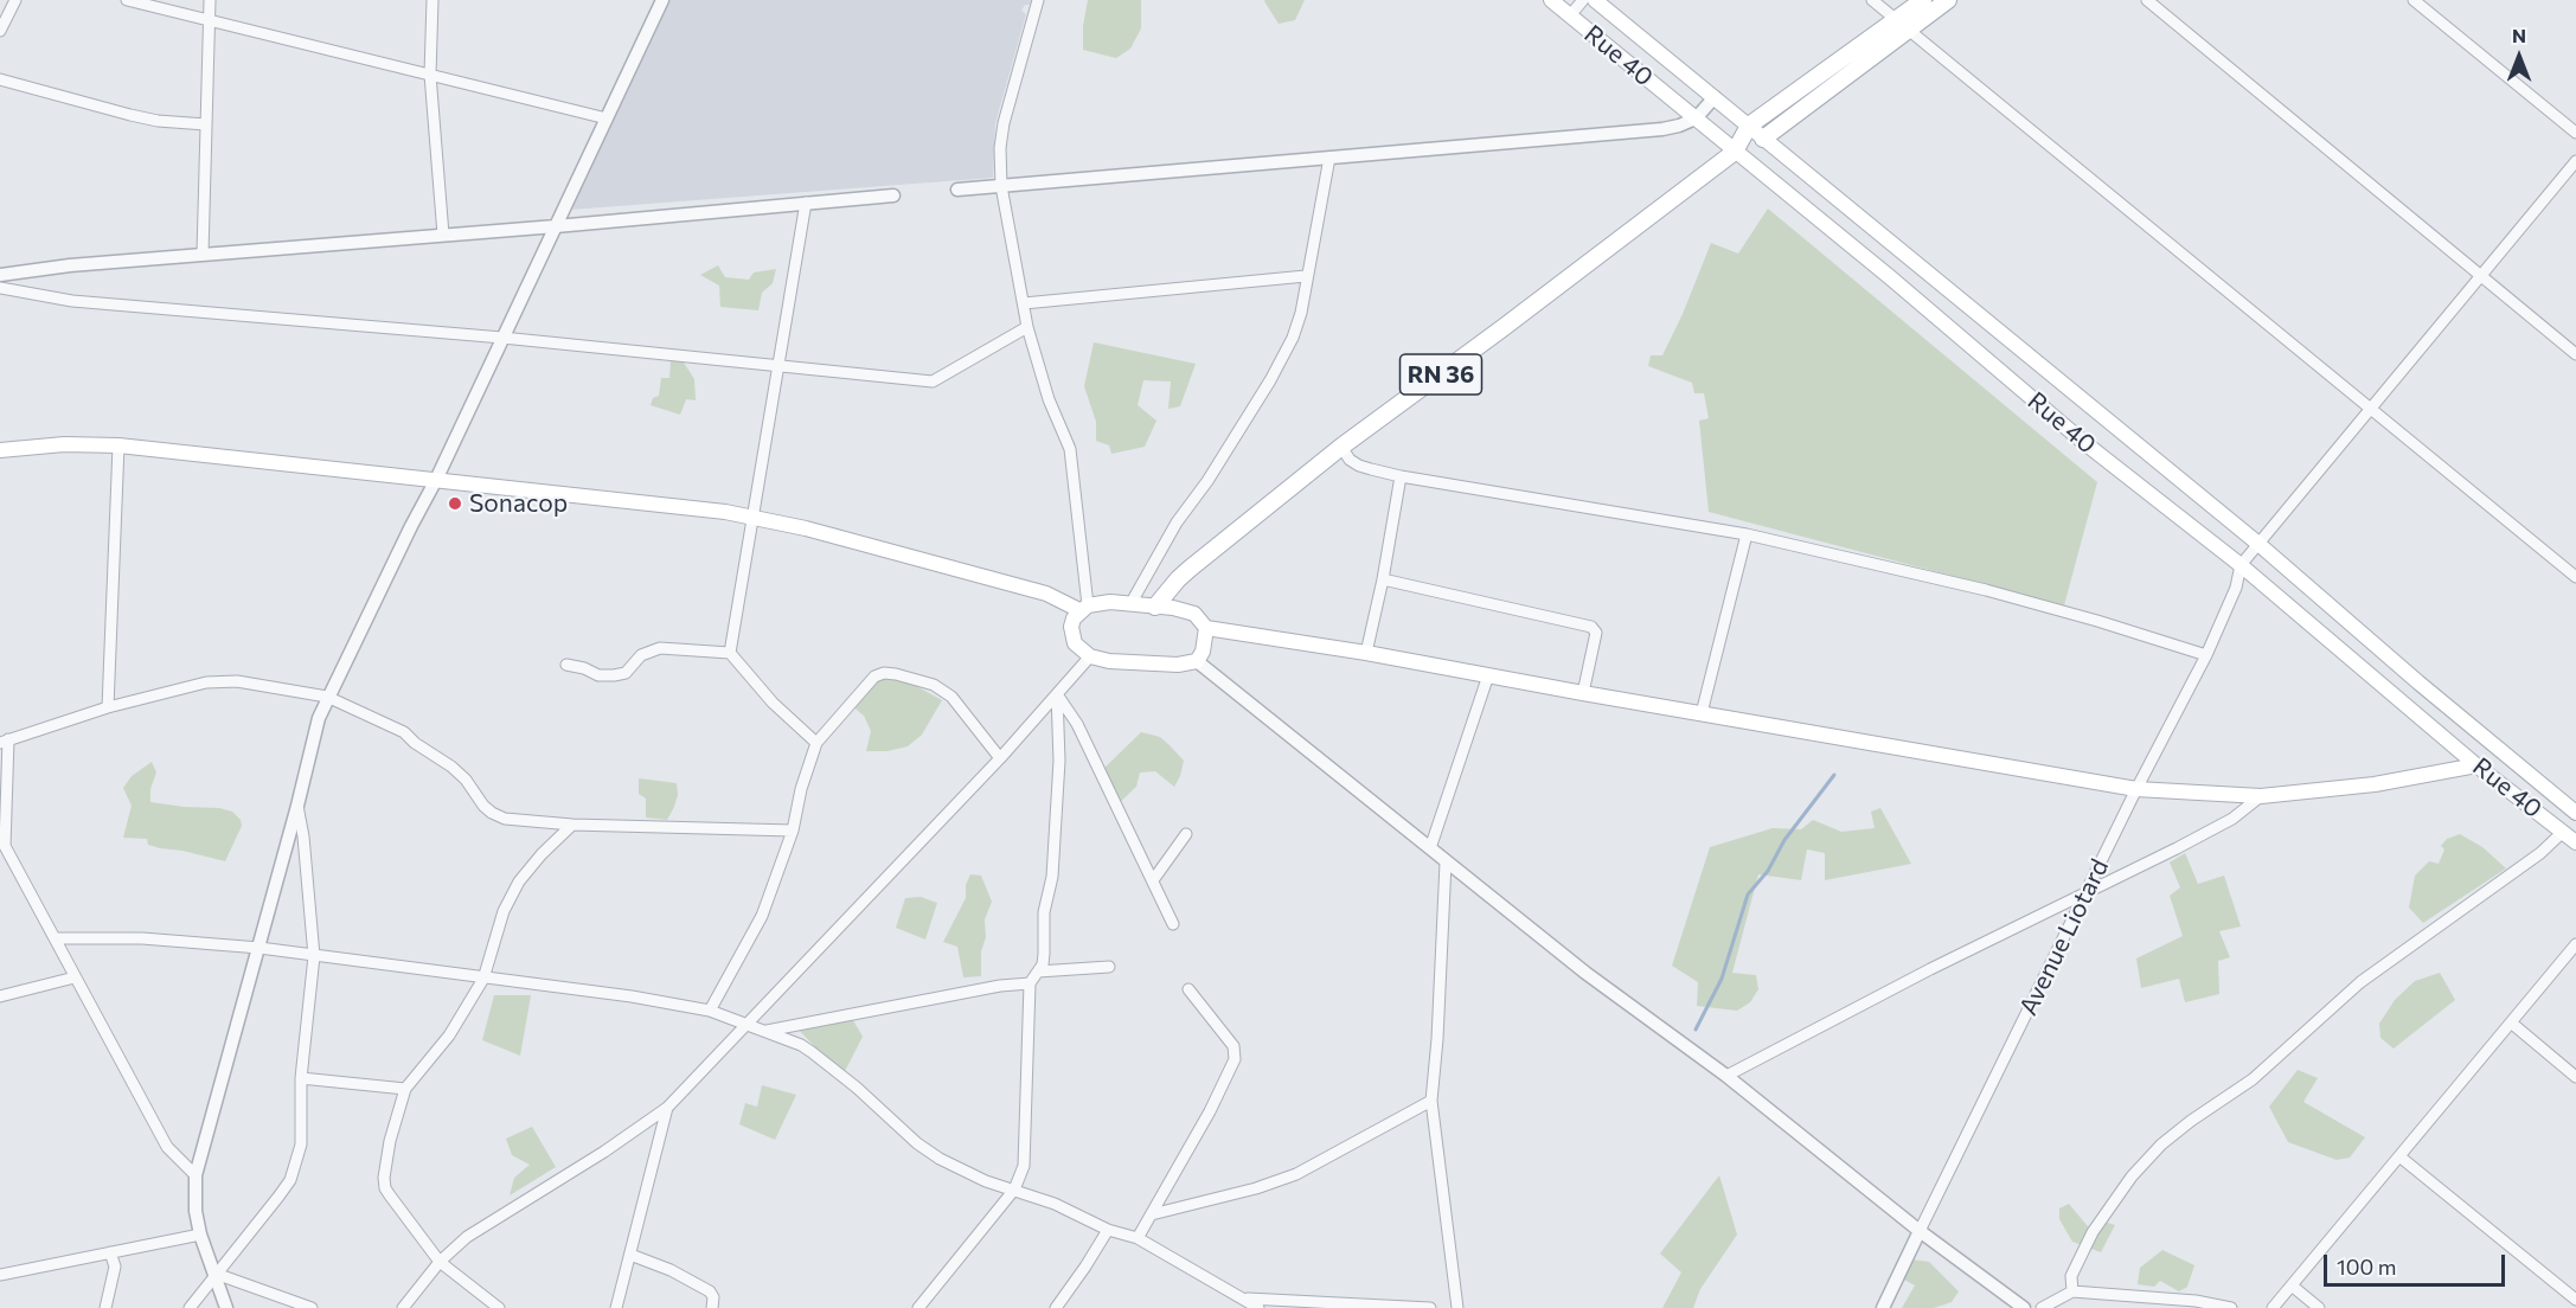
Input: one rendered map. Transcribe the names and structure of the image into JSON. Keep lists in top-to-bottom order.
{
  "streets": {
    "main road": ["Rue 40", "RN 36"],
    "street": ["Avenue Liotard"]
  },
  "crossings": [
    ["Rue 40", "RN 36"],
    ["Rue 40", "Avenue Liotard"]
  ],
  "places": ["Sonacop"],
  "scale_bar": "100 m",
  "north": "top"
}
